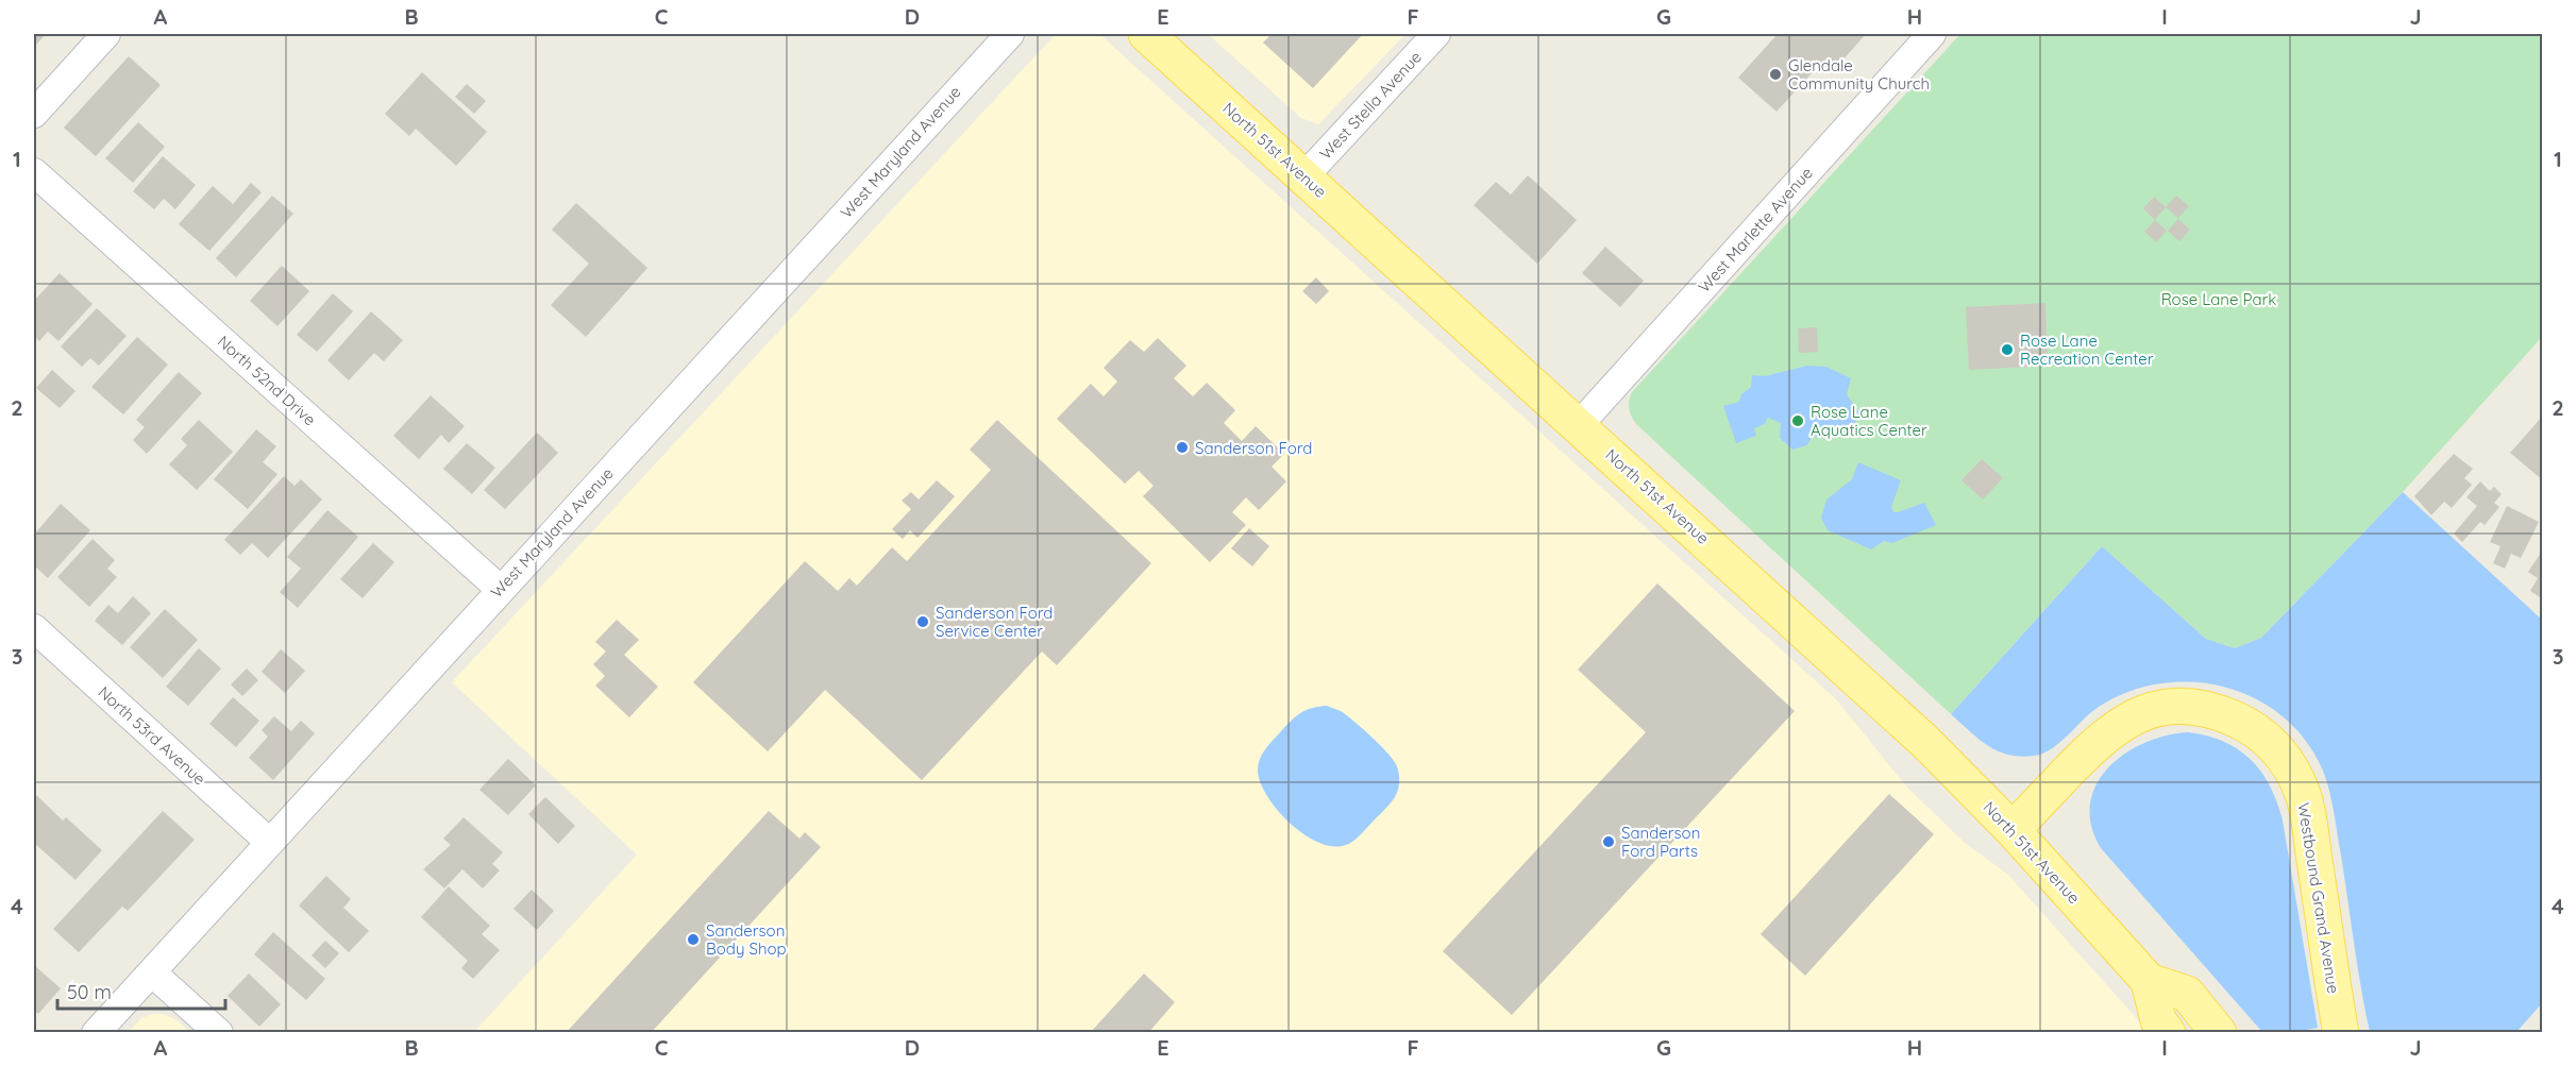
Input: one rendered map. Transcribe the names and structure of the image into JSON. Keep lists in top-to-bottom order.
{
  "streets": {
    "main road": ["North 51st Avenue", "Westbound Grand Avenue"],
    "street": [
      "West Stella Avenue",
      "West Maryland Avenue",
      "West Marlette Avenue",
      "North 52nd Drive",
      "North 53rd Avenue"
    ]
  },
  "crossings": [
    ["West Stella Avenue", "North 51st Avenue"],
    ["North 51st Avenue", "West Marlette Avenue"],
    ["North 51st Avenue", "Westbound Grand Avenue"],
    ["West Maryland Avenue", "North 52nd Drive"],
    ["West Maryland Avenue", "North 53rd Avenue"]
  ],
  "parks": ["Rose Lane Park"],
  "places": [
    "Glendale Community Church",
    "Rose Lane Recreation Center",
    "Rose Lane Aquatics Center",
    "Sanderson Ford",
    "Sanderson Ford Service Center",
    "Sanderson Ford Parts",
    "Sanderson Body Shop"
  ],
  "scale_bar": "50 m",
  "grid": {
    "columns": [
      "A",
      "B",
      "C",
      "D",
      "E",
      "F",
      "G",
      "H",
      "I",
      "J"
    ],
    "rows": [
      "1",
      "2",
      "3",
      "4"
    ]
  }
}
